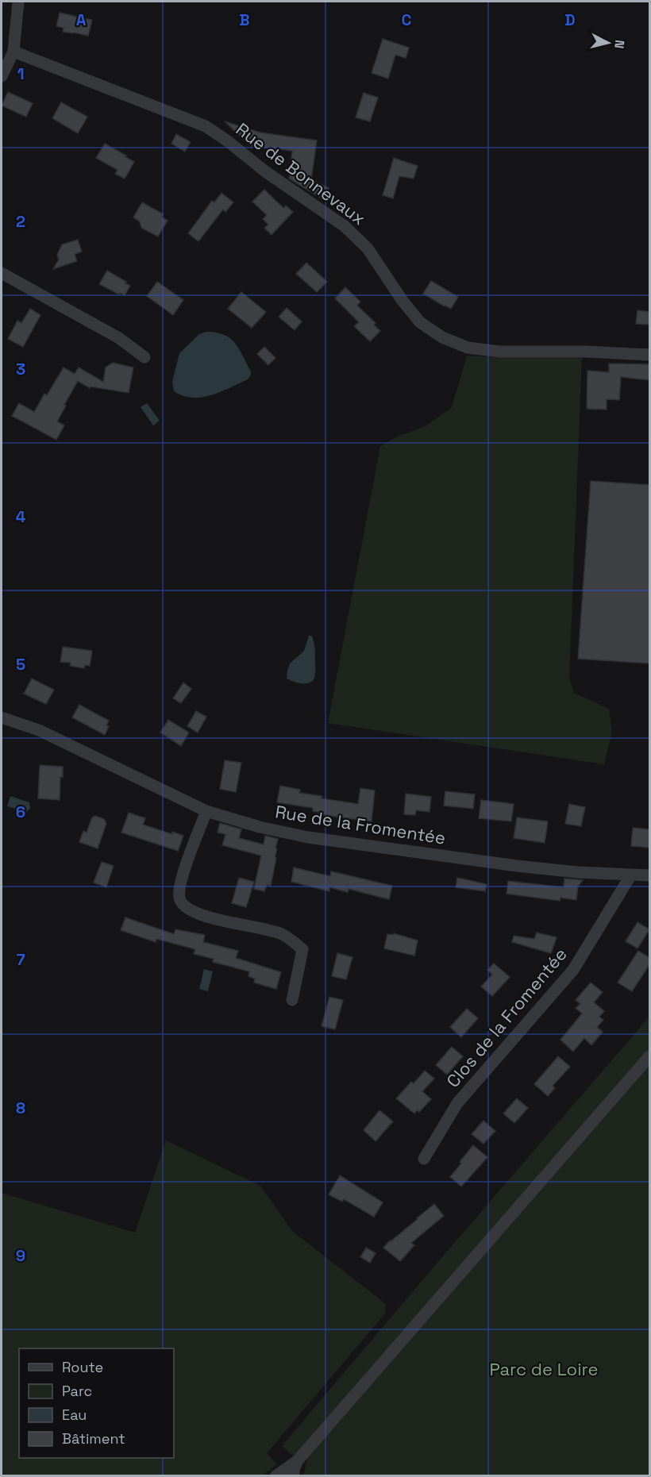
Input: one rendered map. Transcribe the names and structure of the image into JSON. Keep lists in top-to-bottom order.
{
  "streets": {
    "street": ["Rue de Bonnevaux", "Rue de la Fromentée", "Clos de la Fromentée"]
  },
  "crossings": [
    ["Rue de la Fromentée", "Clos de la Fromentée"]
  ],
  "parks": ["Parc de Loire"],
  "legend": [
    "Route",
    "Parc",
    "Eau",
    "Bâtiment"
  ],
  "north": "right",
  "grid": {
    "columns": [
      "A",
      "B",
      "C",
      "D"
    ],
    "rows": [
      "1",
      "2",
      "3",
      "4",
      "5",
      "6",
      "7",
      "8",
      "9"
    ]
  }
}
